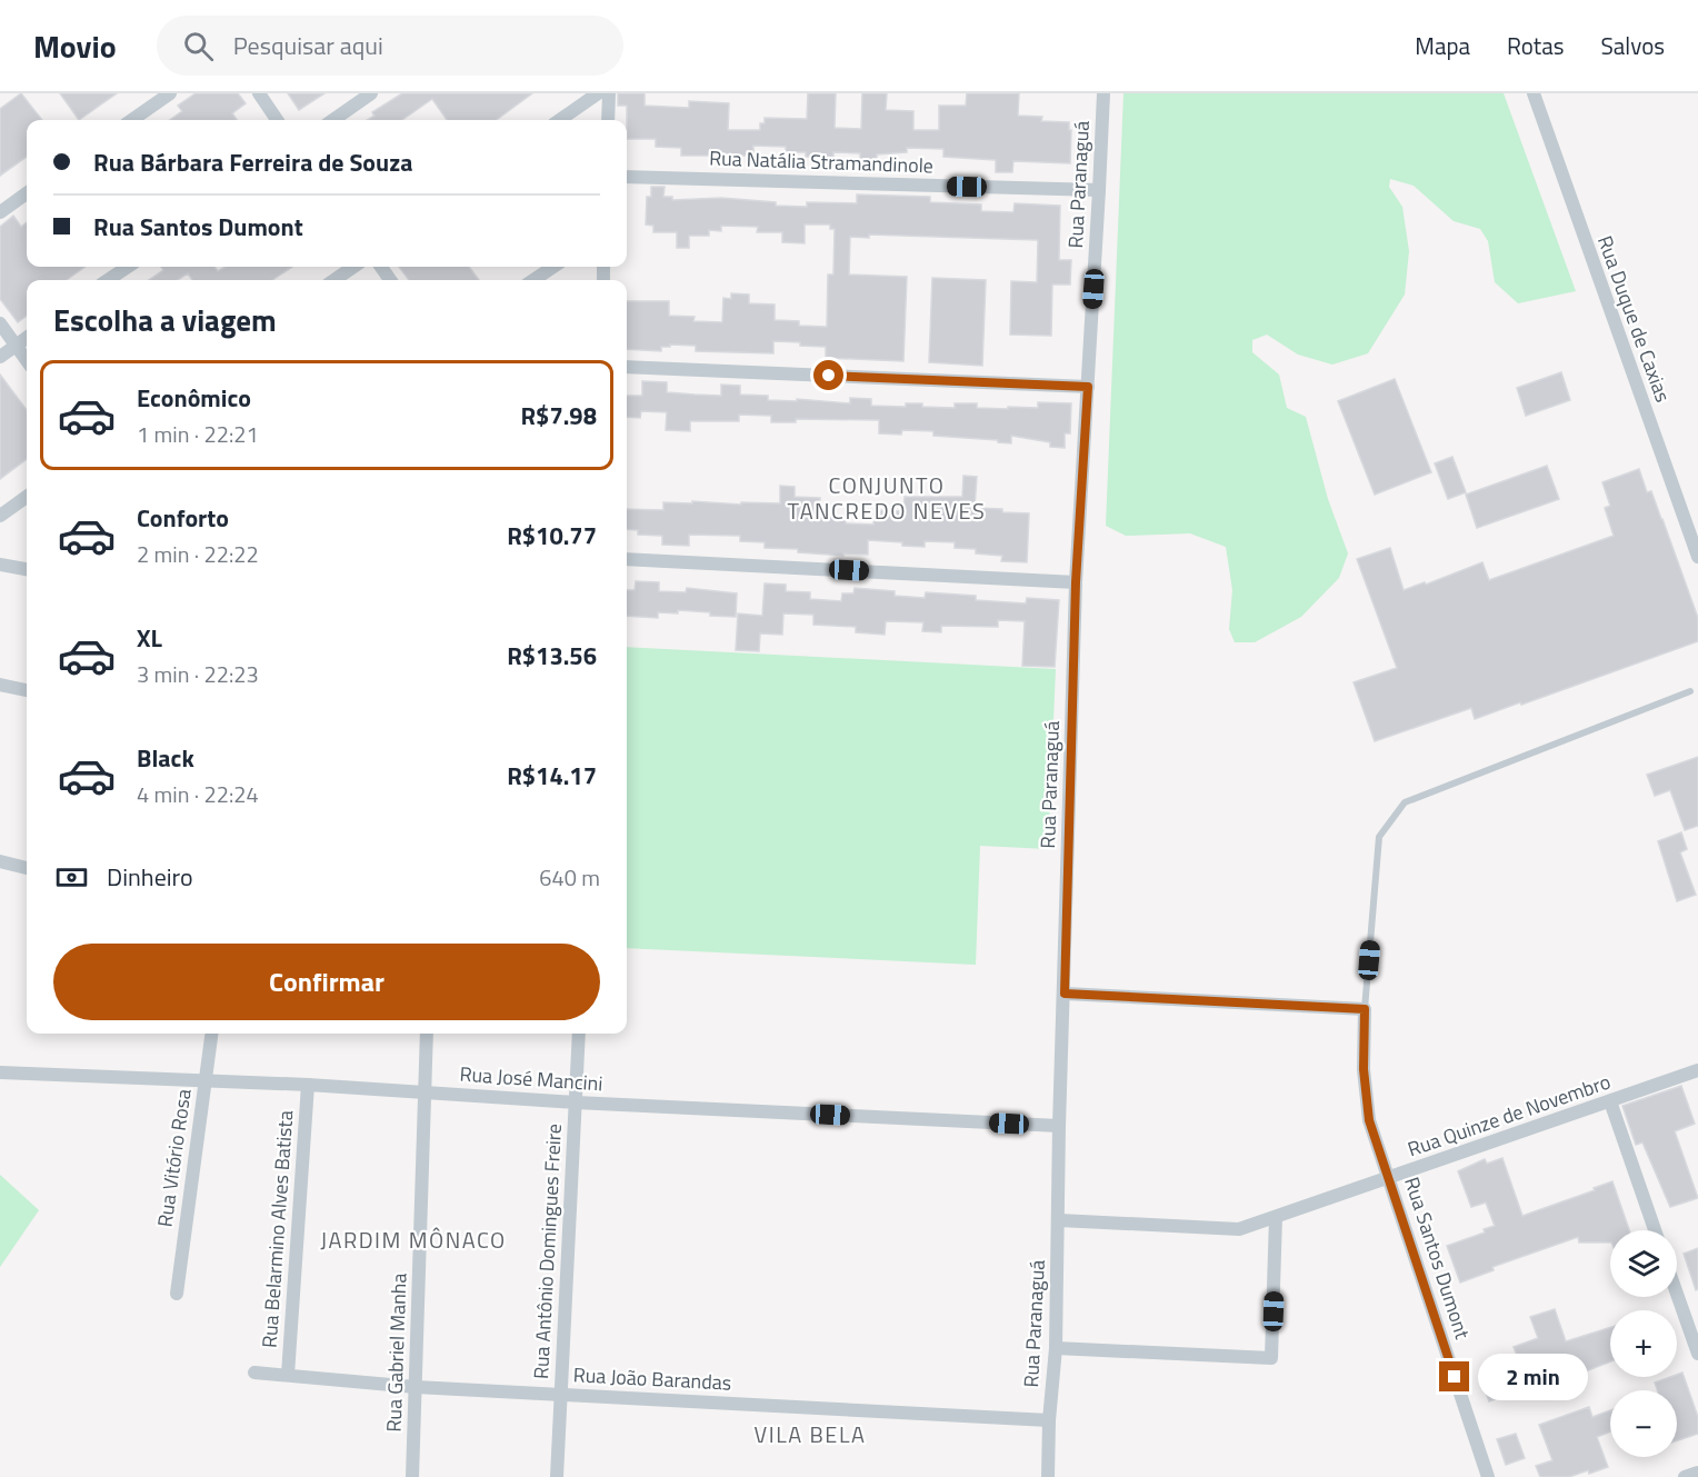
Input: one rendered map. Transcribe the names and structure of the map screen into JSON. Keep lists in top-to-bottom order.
{
  "streets": {
    "street": [
      "Rua Natália Stramandinole",
      "Rua Paranaguá",
      "Rua Duque de Caxias",
      "Rua José Mancini",
      "Rua Quinze de Novembro",
      "Rua Vitório Rosa",
      "Rua Belarmino Alves Batista",
      "Rua Antônio Domingues Freire",
      "Rua Santos Dumont",
      "Rua Gabriel Manha",
      "Rua João Barandas"
    ]
  },
  "crossings": [
    ["Rua Natália Stramandinole", "Rua Paranaguá"],
    ["Rua Paranaguá", "Rua José Mancini"],
    ["Rua Paranaguá", "Rua Quinze de Novembro"],
    ["Rua Paranaguá", "Rua João Barandas"],
    ["Rua José Mancini", "Rua Vitório Rosa"],
    ["Rua José Mancini", "Rua Belarmino Alves Batista"],
    ["Rua José Mancini", "Rua Antônio Domingues Freire"],
    ["Rua José Mancini", "Rua Gabriel Manha"],
    ["Rua Quinze de Novembro", "Rua Santos Dumont"],
    ["Rua Belarmino Alves Batista", "Rua João Barandas"],
    ["Rua Antônio Domingues Freire", "Rua João Barandas"],
    ["Rua Gabriel Manha", "Rua João Barandas"]
  ],
  "districts": ["CONJUNTO TANCREDO NEVES", "JARDIM MÔNACO", "VILA BELA"],
  "page": {
    "header": "Movio",
    "search": "Pesquisar aqui",
    "nav": ["Mapa", "Rotas", "Salvos"],
    "banner": ["Rua Bárbara Ferreira de Souza", "Rua Santos Dumont"],
    "heading": "Escolha a viagem",
    "list": [
      {
        "name": "Econômico",
        "note": "1 min · 22:21",
        "value": "R$7.98"
      },
      {
        "name": "Conforto",
        "note": "2 min · 22:22",
        "value": "R$10.77"
      },
      {
        "name": "XL",
        "note": "3 min · 22:23",
        "value": "R$13.56"
      },
      {
        "name": "Black",
        "note": "4 min · 22:24",
        "value": "R$14.17"
      }
    ],
    "pay": ["Dinheiro", "640 m"],
    "buttons": "Confirmar",
    "map_buttons": ["+", "−"],
    "bubble": "2 min"
  }
}
